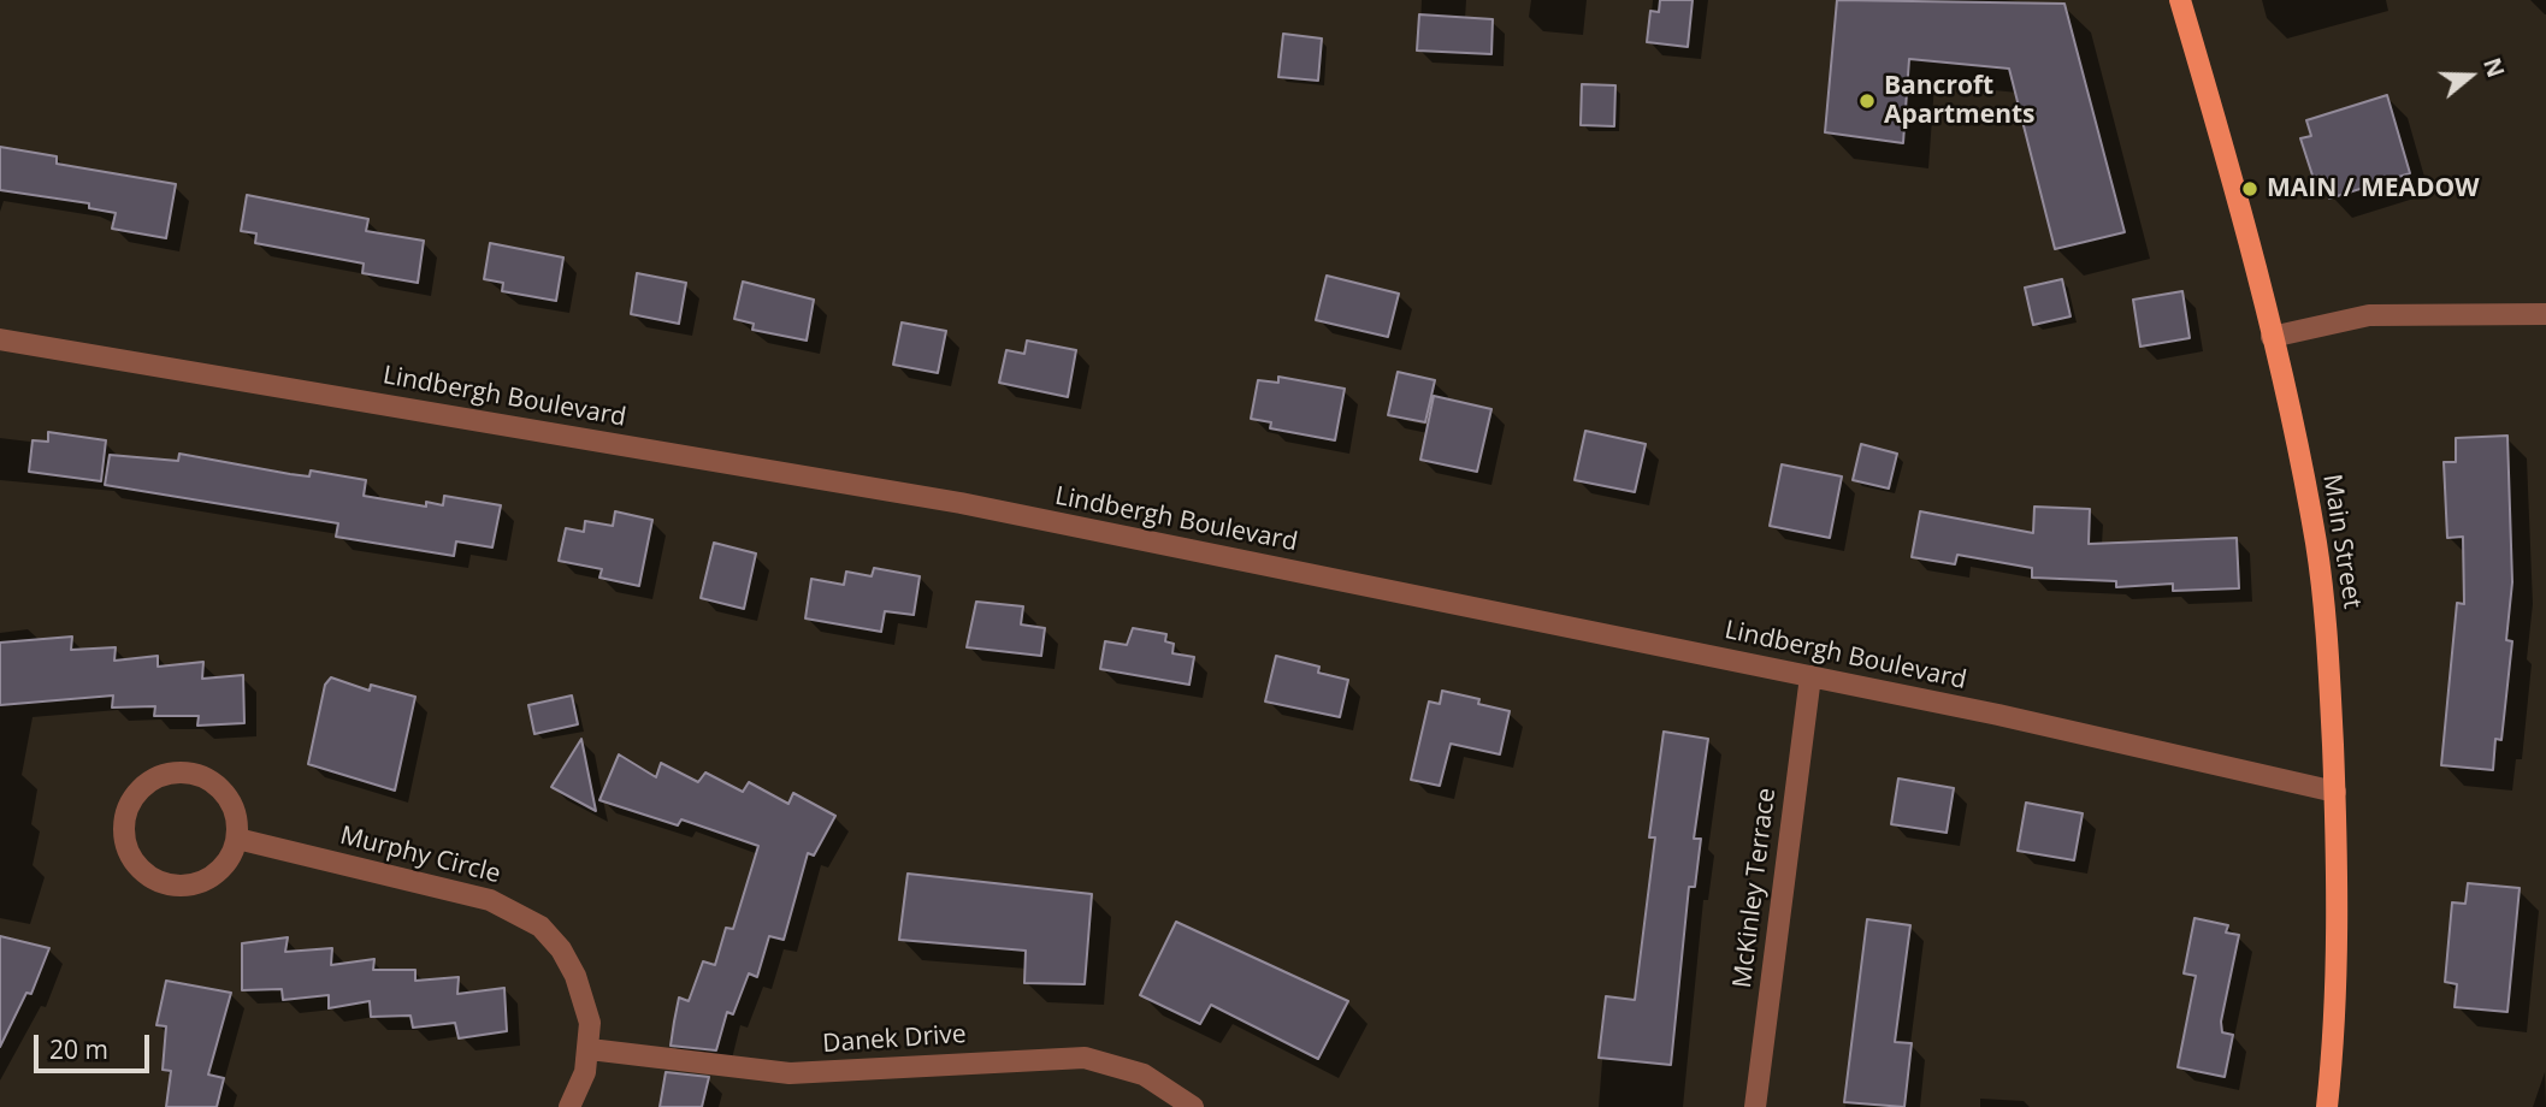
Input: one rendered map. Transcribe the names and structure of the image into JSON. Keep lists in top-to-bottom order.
{
  "streets": {
    "main road": ["Main Street"],
    "street": [
      "Lindbergh Boulevard",
      "Murphy Circle",
      "McKinley Terrace",
      "Danek Drive"
    ]
  },
  "crossings": [
    ["Lindbergh Boulevard", "Main Street"],
    ["Lindbergh Boulevard", "McKinley Terrace"],
    ["Murphy Circle", "Danek Drive"]
  ],
  "places": ["Bancroft Apartments", "MAIN / MEADOW"],
  "scale_bar": "20 m",
  "north": "right"
}
